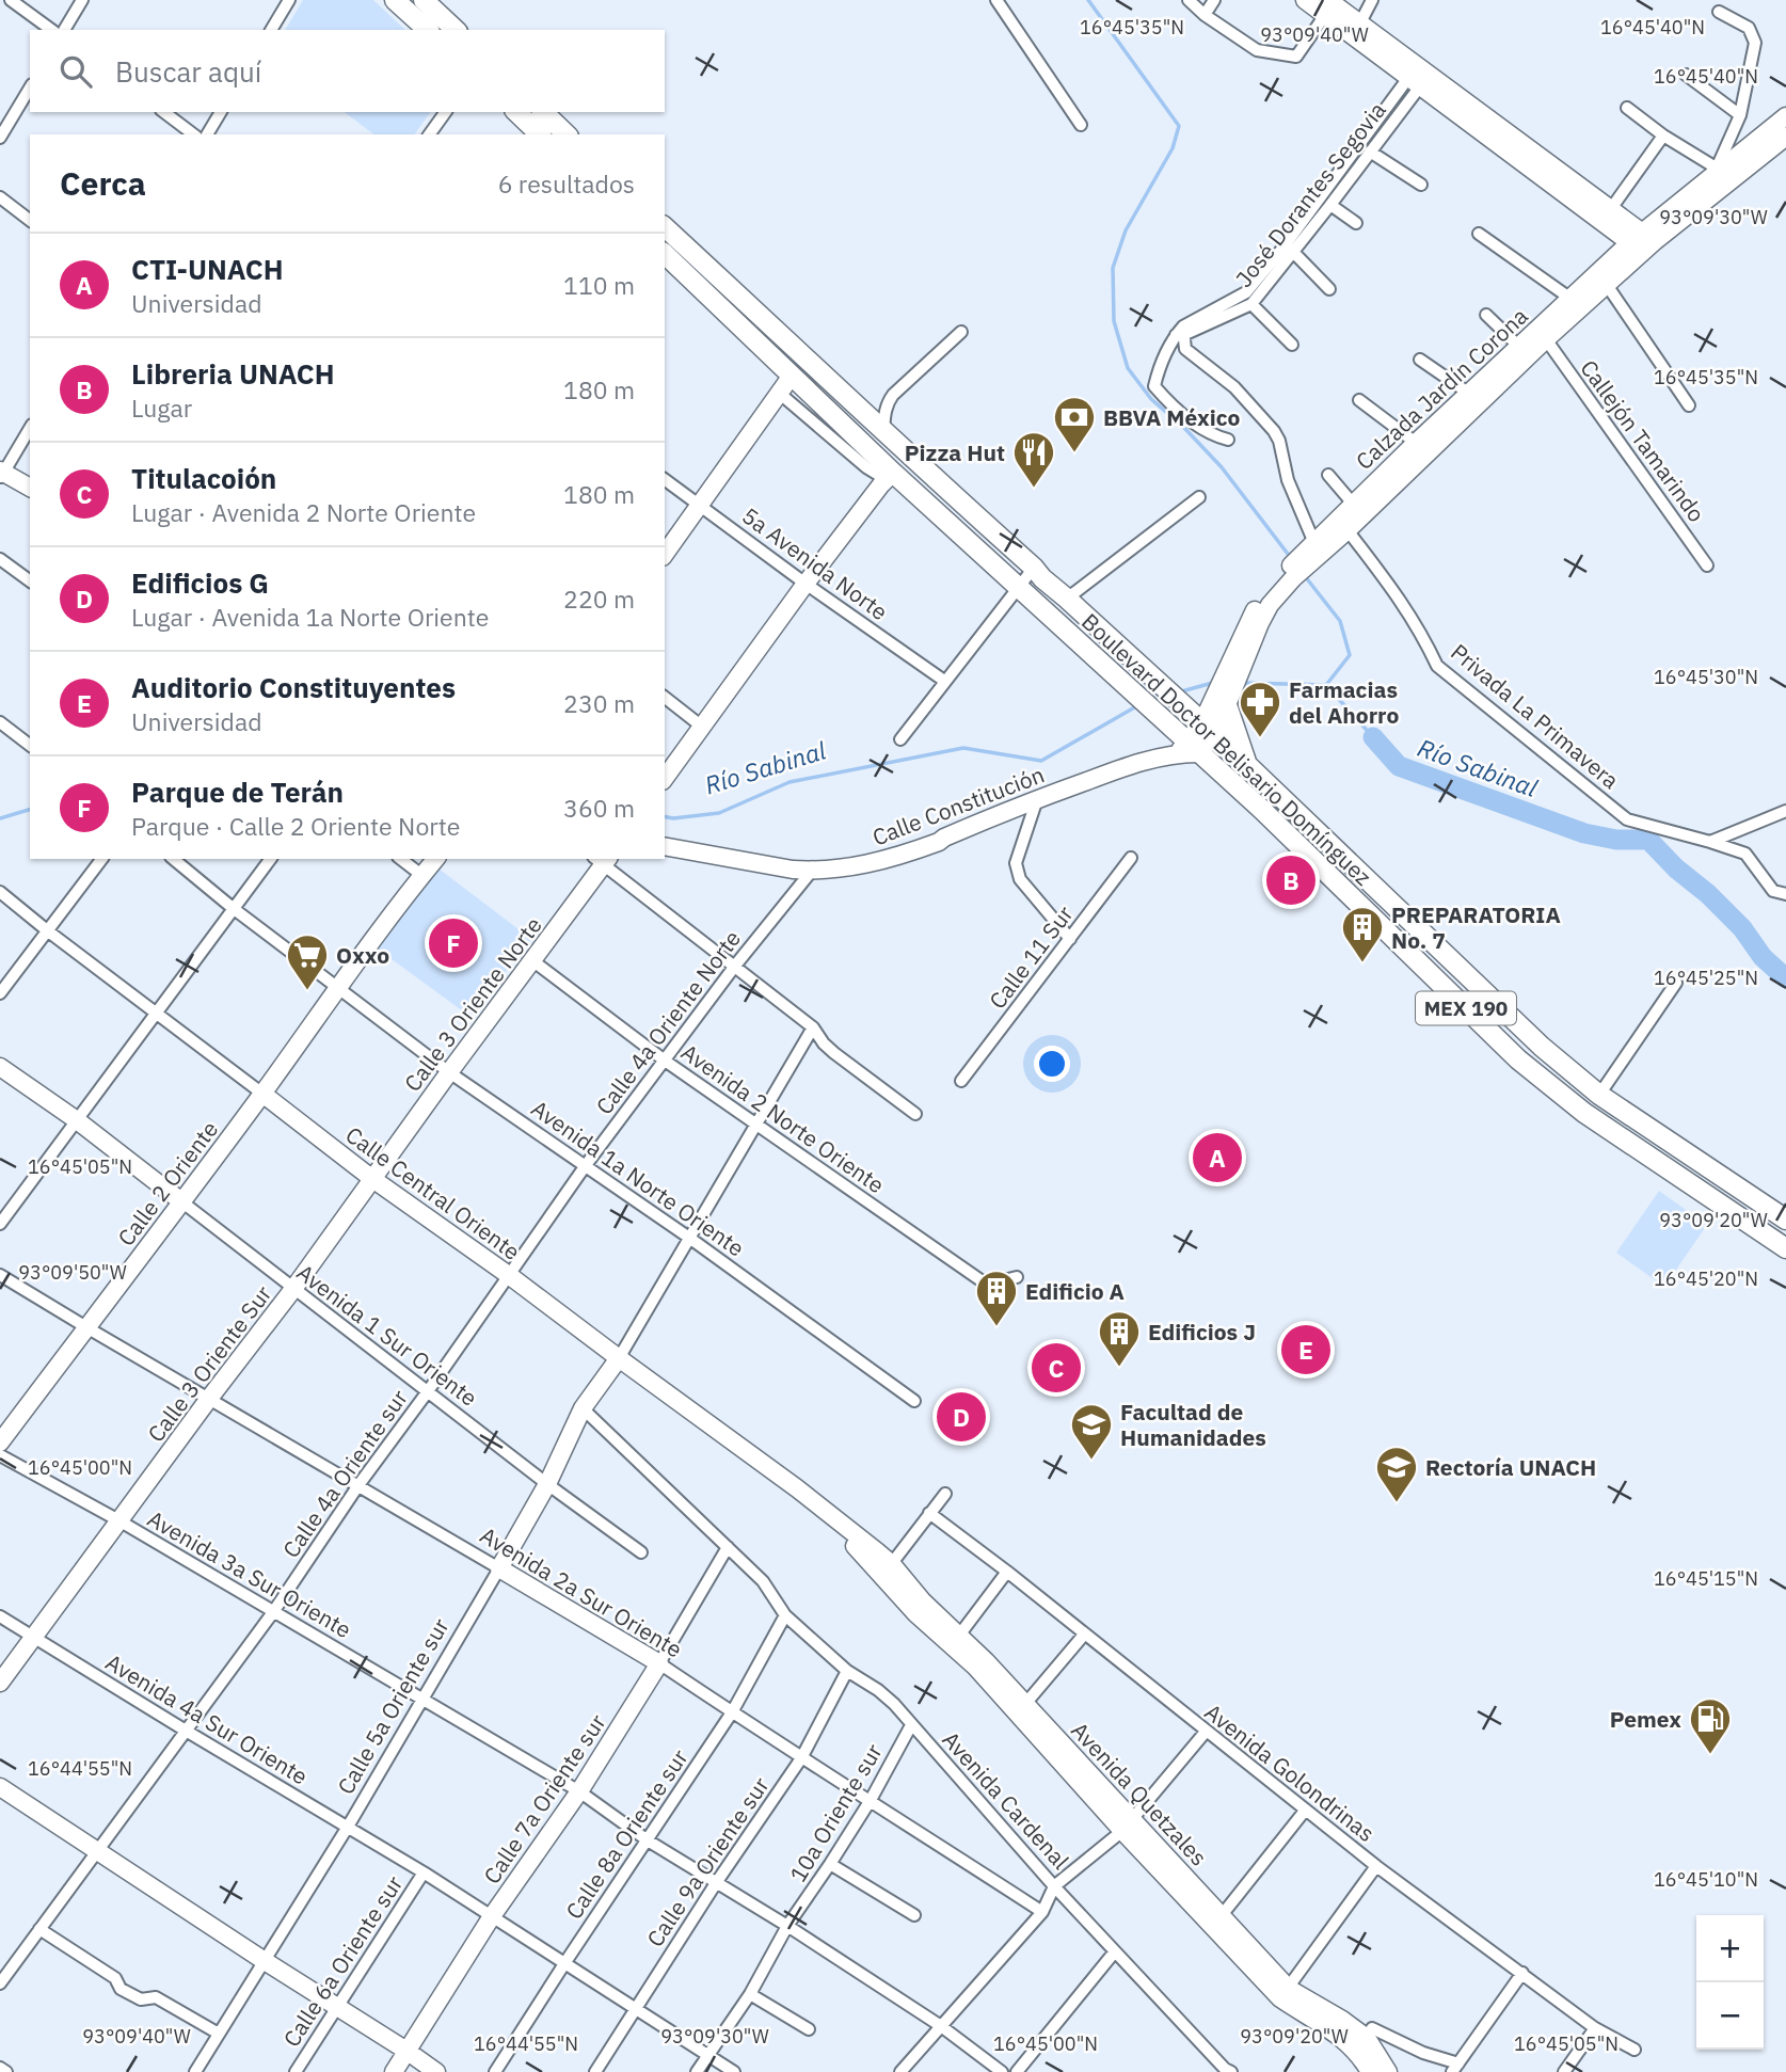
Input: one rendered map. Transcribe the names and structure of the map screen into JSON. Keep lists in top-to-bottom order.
{
  "streets": {
    "main road": [
      "Calzada Jardín Corona",
      "Boulevard Doctor Belisario Domínguez",
      "Calle Constitución",
      "Calle 3 Oriente Norte",
      "MEX 190",
      "Calle 2 Oriente",
      "Calle Central Oriente",
      "Calle 3 Oriente Sur",
      "Avenida 2a Sur Oriente",
      "Calle 5a Oriente sur",
      "Avenida Quetzales",
      "Calle 7a Oriente sur"
    ],
    "street": [
      "José Dorantes Segovia",
      "Callejón Tamarindo",
      "5a Avenida Norte",
      "Privada La Primavera",
      "Calle 11 Sur",
      "Calle 4a Oriente Norte",
      "Avenida 2 Norte Oriente",
      "Avenida 1a Norte Oriente",
      "Avenida 1 Sur Oriente",
      "Calle 4a Oriente sur",
      "Avenida 3a Sur Oriente",
      "Avenida 4a Sur Oriente",
      "Avenida Golondrinas",
      "Avenida Cardenal",
      "10a Oriente sur",
      "Calle 8a Oriente sur",
      "Calle 9a Oriente sur",
      "Calle 6a Oriente sur"
    ]
  },
  "crossings": [
    ["Calzada Jardín Corona", "Callejón Tamarindo"],
    ["Calzada Jardín Corona", "Privada La Primavera"],
    ["Calzada Jardín Corona", "Boulevard Doctor Belisario Domínguez"],
    ["Calzada Jardín Corona", "Calle Constitución"],
    ["Boulevard Doctor Belisario Domínguez", "Calle Constitución"],
    ["Calle Constitución", "Calle 4a Oriente Norte"],
    ["Calle 3 Oriente Norte", "Avenida 2 Norte Oriente"],
    ["Calle 3 Oriente Norte", "Avenida 1a Norte Oriente"],
    ["Calle 3 Oriente Norte", "Calle Central Oriente"],
    ["Calle 3 Oriente Norte", "Calle 3 Oriente Sur"],
    ["Calle 4a Oriente Norte", "Avenida 2 Norte Oriente"],
    ["Calle 4a Oriente Norte", "Avenida 1a Norte Oriente"],
    ["Calle 4a Oriente Norte", "Calle Central Oriente"],
    ["Calle 4a Oriente Norte", "Calle 4a Oriente sur"],
    ["Avenida 1a Norte Oriente", "Calle 2 Oriente"],
    ["Calle 2 Oriente", "Calle Central Oriente"],
    ["Calle 2 Oriente", "Avenida 1 Sur Oriente"],
    ["Calle 2 Oriente", "Avenida 2a Sur Oriente"],
    ["Calle Central Oriente", "Calle 3 Oriente Sur"],
    ["Calle Central Oriente", "Calle 4a Oriente sur"],
    ["Calle Central Oriente", "Calle 5a Oriente sur"],
    ["Calle Central Oriente", "Avenida Quetzales"],
    ["Avenida 1 Sur Oriente", "Calle 3 Oriente Sur"],
    ["Avenida 1 Sur Oriente", "Calle 4a Oriente sur"],
    ["Avenida 1 Sur Oriente", "Calle 5a Oriente sur"],
    ["Calle 3 Oriente Sur", "Avenida 3a Sur Oriente"],
    ["Calle 3 Oriente Sur", "Avenida 2a Sur Oriente"],
    ["Calle 3 Oriente Sur", "Avenida 4a Sur Oriente"],
    ["Calle 4a Oriente sur", "Avenida 3a Sur Oriente"],
    ["Calle 4a Oriente sur", "Avenida 2a Sur Oriente"],
    ["Calle 4a Oriente sur", "Avenida 4a Sur Oriente"],
    ["Avenida 3a Sur Oriente", "Calle 5a Oriente sur"],
    ["Avenida 3a Sur Oriente", "Calle 7a Oriente sur"],
    ["Avenida 3a Sur Oriente", "10a Oriente sur"],
    ["Avenida 3a Sur Oriente", "Calle 8a Oriente sur"],
    ["Avenida 3a Sur Oriente", "Calle 9a Oriente sur"],
    ["Avenida 2a Sur Oriente", "Calle 5a Oriente sur"],
    ["Avenida 2a Sur Oriente", "Calle 7a Oriente sur"],
    ["Avenida 2a Sur Oriente", "10a Oriente sur"],
    ["Avenida 2a Sur Oriente", "Calle 8a Oriente sur"],
    ["Avenida 2a Sur Oriente", "Calle 9a Oriente sur"],
    ["Calle 5a Oriente sur", "Avenida 4a Sur Oriente"],
    ["Calle 5a Oriente sur", "Avenida Cardenal"],
    ["Avenida 4a Sur Oriente", "Calle 7a Oriente sur"],
    ["Avenida 4a Sur Oriente", "10a Oriente sur"],
    ["Avenida 4a Sur Oriente", "Calle 8a Oriente sur"],
    ["Avenida 4a Sur Oriente", "Calle 9a Oriente sur"],
    ["Avenida 4a Sur Oriente", "Calle 6a Oriente sur"],
    ["Calle 7a Oriente sur", "Avenida Cardenal"],
    ["Avenida Cardenal", "10a Oriente sur"],
    ["Avenida Cardenal", "Calle 8a Oriente sur"],
    ["Avenida Cardenal", "Calle 9a Oriente sur"]
  ],
  "water": ["Río Sabinal"],
  "places": {
    "bank": ["BBVA México"],
    "restaurant": ["Pizza Hut"],
    "pharmacy": ["Farmacias del Ahorro"],
    "building": ["PREPARATORIA No. 7", "Edificio A", "Edificios J"],
    "supermarket": ["Oxxo"],
    "school or university": ["Facultad de Humanidades", "Rectoría UNACH"],
    "fuel station": ["Pemex"]
  },
  "page": {
    "search": "Buscar aquí",
    "heading": ["Cerca", "6 resultados"],
    "list": [
      {
        "mark": "A",
        "name": "CTI-UNACH",
        "note": "Universidad",
        "value": "110 m"
      },
      {
        "mark": "B",
        "name": "Libreria UNACH",
        "note": "Lugar",
        "value": "180 m"
      },
      {
        "mark": "C",
        "name": "Titulacoión",
        "note": "Lugar · Avenida 2 Norte Oriente",
        "value": "180 m"
      },
      {
        "mark": "D",
        "name": "Edificios G",
        "note": "Lugar · Avenida 1a Norte Oriente",
        "value": "220 m"
      },
      {
        "mark": "E",
        "name": "Auditorio Constituyentes",
        "note": "Universidad",
        "value": "230 m"
      },
      {
        "mark": "F",
        "name": "Parque de Terán",
        "note": "Parque · Calle 2 Oriente Norte",
        "value": "360 m"
      }
    ],
    "pins": [
      "B",
      "F",
      "A",
      "E",
      "C",
      "D"
    ],
    "map_buttons": ["+", "−"]
  },
  "coordinates": [
    "16°45'40\"N",
    "16°45'35\"N",
    "93°09'40\"W",
    "93°09'30\"W",
    "16°45'30\"N",
    "16°45'25\"N",
    "16°45'05\"N",
    "93°09'20\"W",
    "93°09'50\"W",
    "16°45'20\"N",
    "16°45'00\"N",
    "16°45'15\"N",
    "16°44'55\"N",
    "16°45'10\"N"
  ]
}
